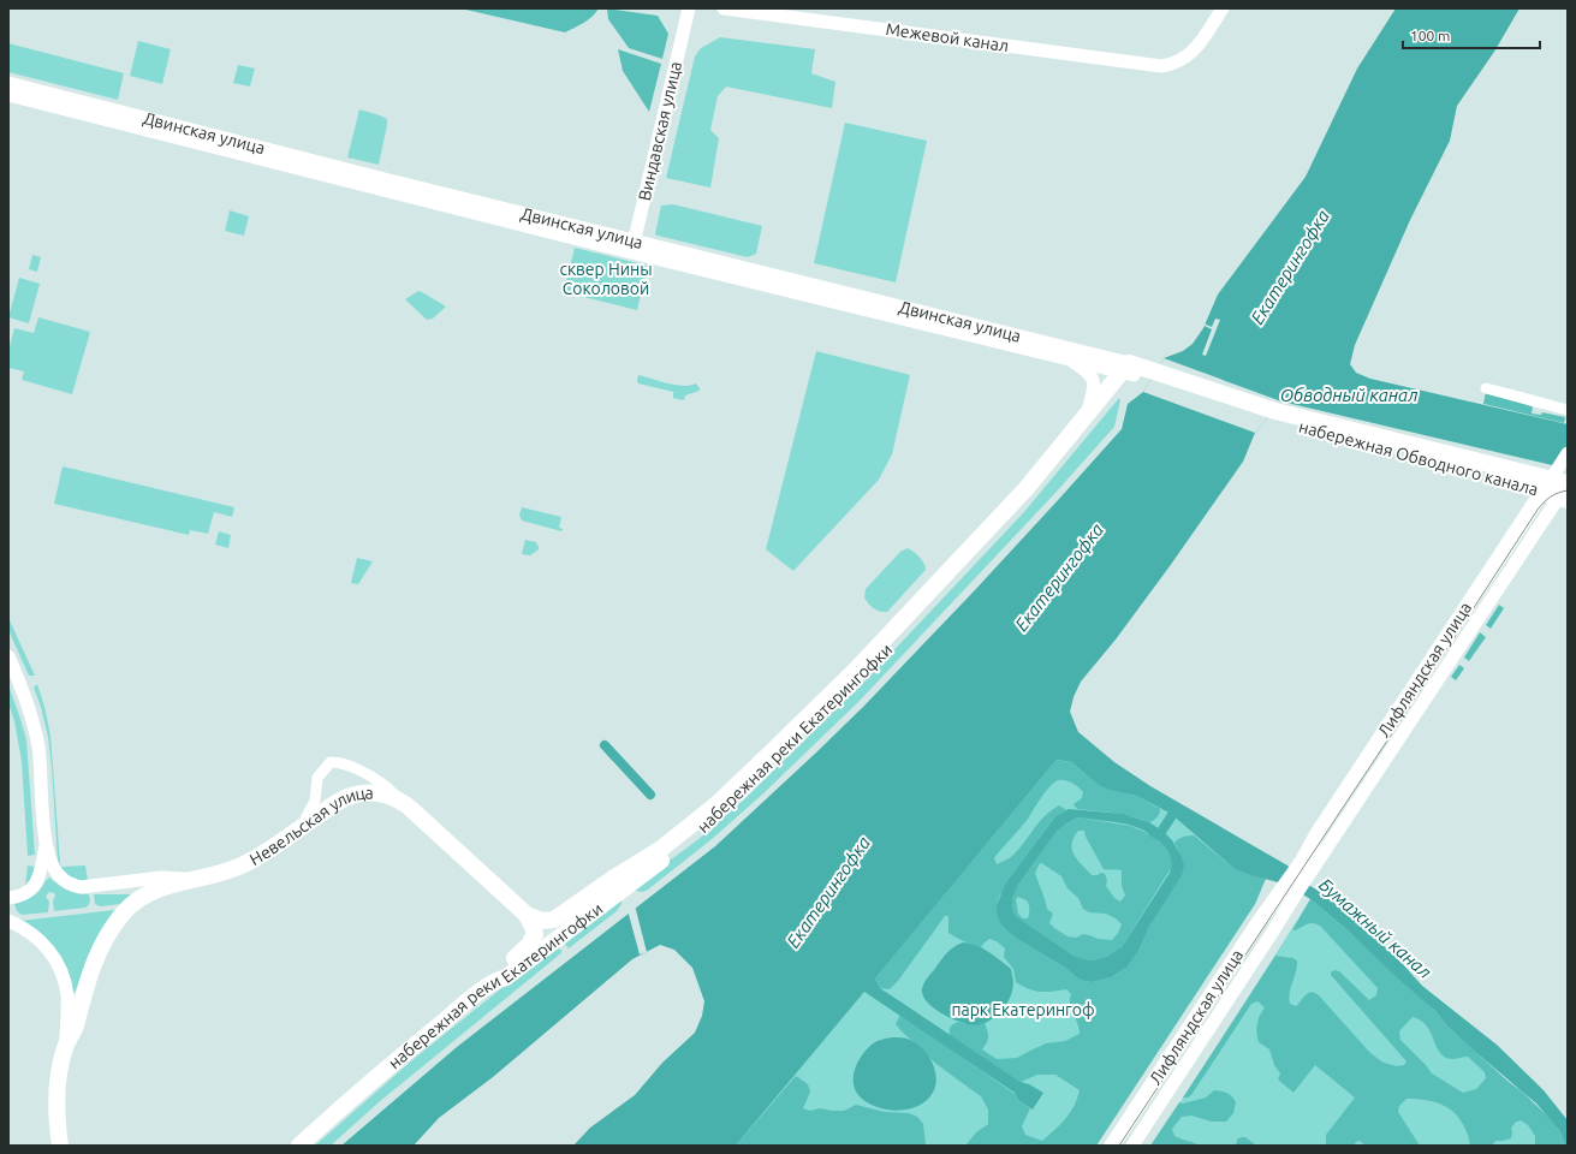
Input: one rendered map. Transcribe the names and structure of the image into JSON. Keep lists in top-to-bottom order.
{
  "streets": {
    "main road": [
      "набережная Обводного канала",
      "Лифляндская улица",
      "набережная реки Екатерингофки",
      "Невельская улица"
    ],
    "street": ["Межевой канал", "Виндавская улица", "Двинская улица"]
  },
  "crossings": [
    ["Виндавская улица", "Двинская улица"],
    ["Двинская улица", "набережная Обводного канала"],
    ["Двинская улица", "набережная реки Екатерингофки"],
    ["набережная Обводного канала", "Лифляндская улица"],
    ["набережная Обводного канала", "набережная реки Екатерингофки"],
    ["набережная реки Екатерингофки", "Невельская улица"]
  ],
  "water": ["Екатерингофка", "Обводный канал", "Бумажный канал"],
  "parks": ["сквер Нины Соколовой", "парк Екатерингоф"],
  "scale_bar": "100 m"
}
